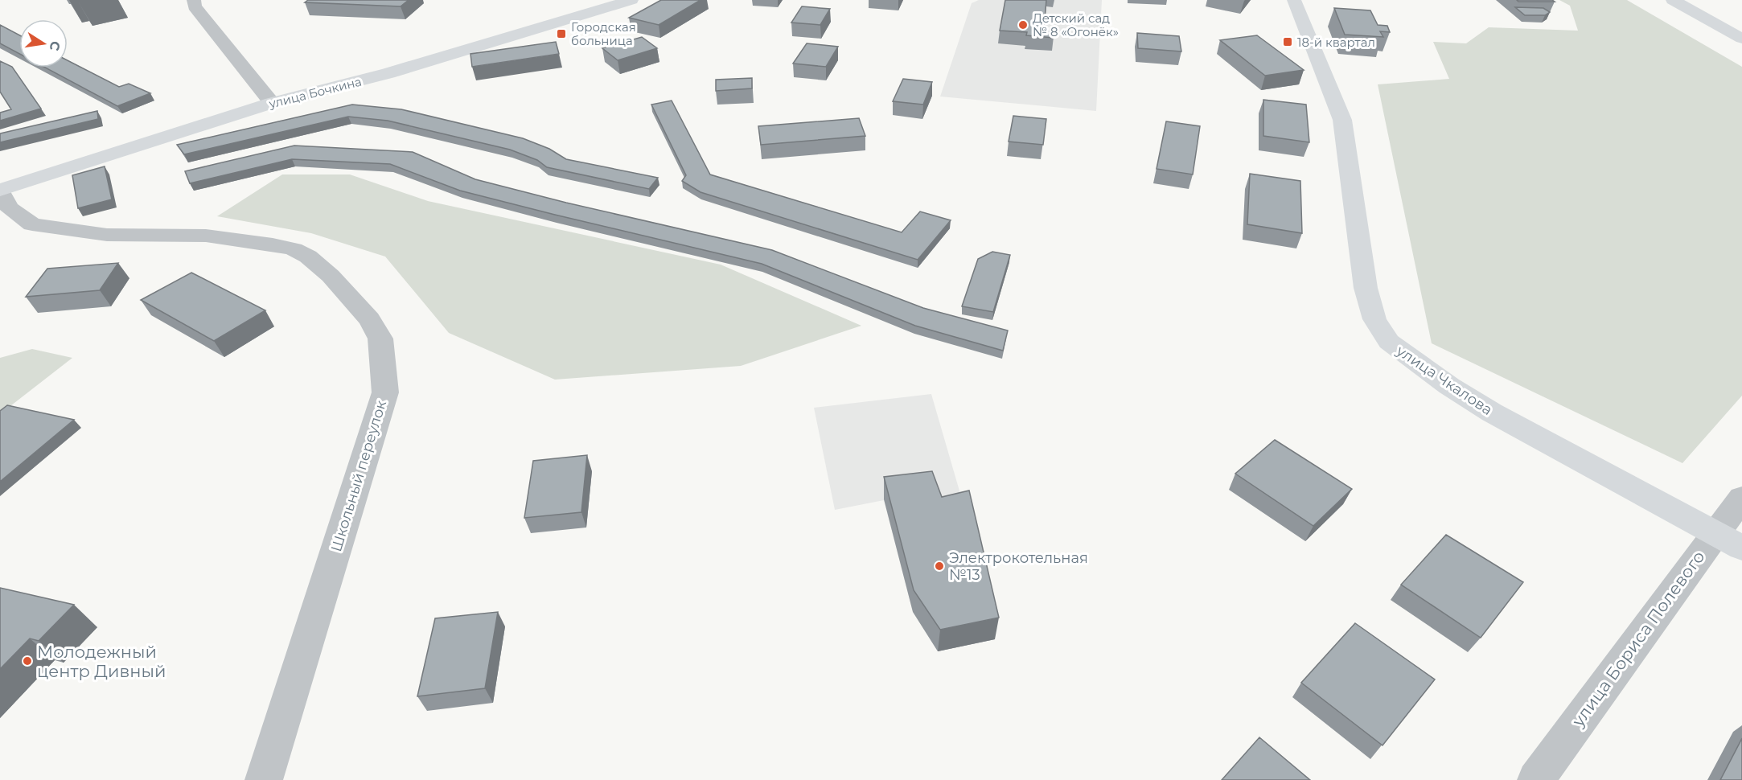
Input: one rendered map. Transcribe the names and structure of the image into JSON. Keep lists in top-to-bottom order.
{
  "streets": {
    "main road": ["улица Бочкина", "улица Чкалова"],
    "street": ["Школьный переулок", "улица Бориса Полевого"]
  },
  "crossings": [
    ["улица Бочкина", "Школьный переулок"],
    ["улица Чкалова", "улица Бориса Полевого"]
  ],
  "places": {
    "other": ["Детский сад № 8 «Огонёк»", "Электрокотельная №13", "Молодежный центр Дивный"],
    "transit": ["Городская больница", "18-й квартал"]
  },
  "north": "right"
}
